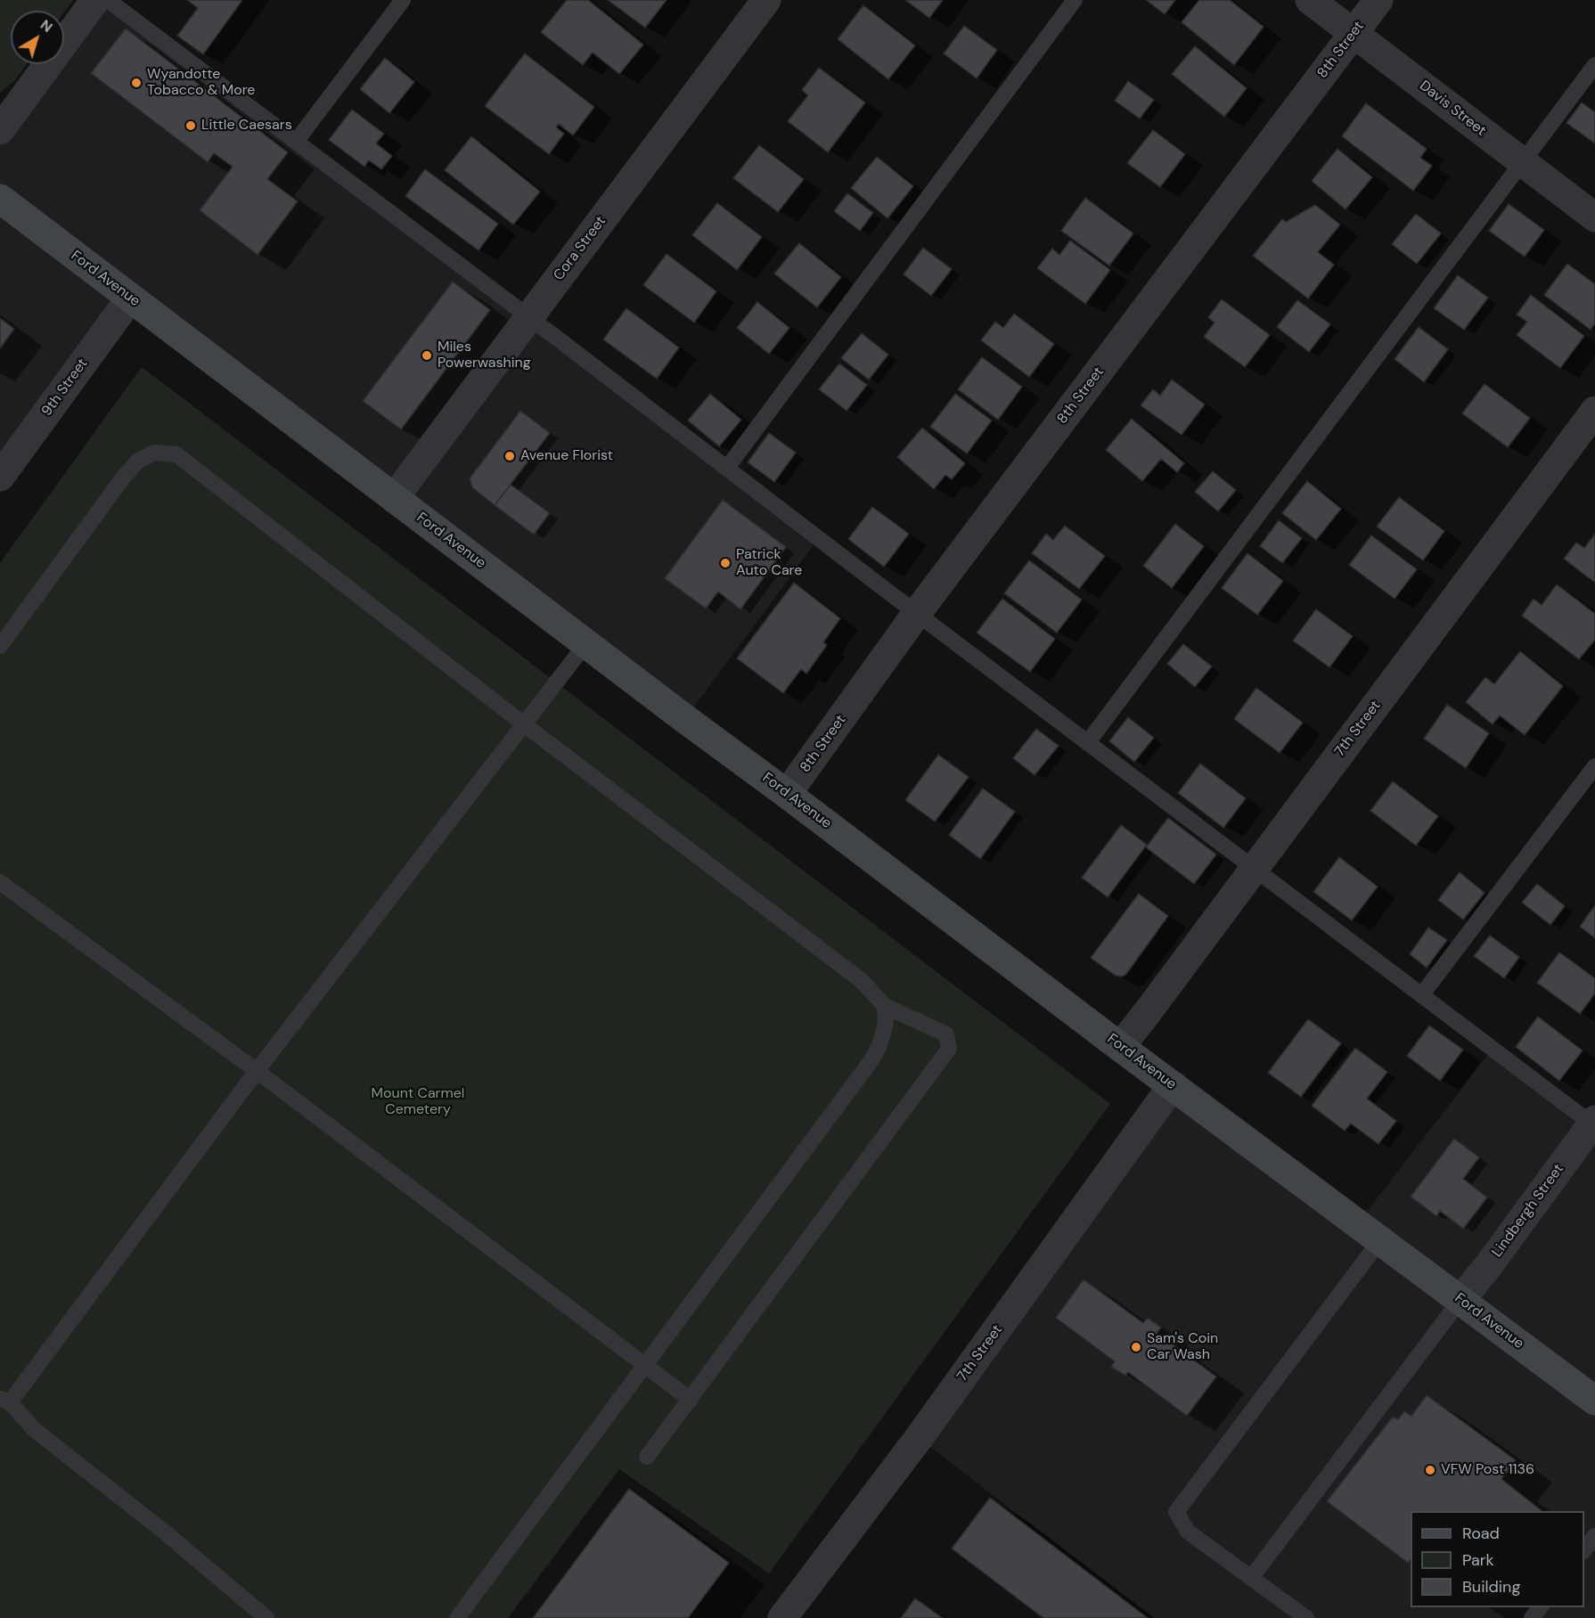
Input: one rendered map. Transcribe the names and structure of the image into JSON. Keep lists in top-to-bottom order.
{
  "streets": {
    "main road": ["Ford Avenue"],
    "street": [
      "8th Street",
      "Davis Street",
      "Cora Street",
      "9th Street",
      "7th Street",
      "Lindbergh Street"
    ]
  },
  "crossings": [
    ["8th Street", "Davis Street"],
    ["8th Street", "Ford Avenue"],
    ["Cora Street", "Ford Avenue"],
    ["Ford Avenue", "9th Street"],
    ["Ford Avenue", "7th Street"],
    ["Ford Avenue", "Lindbergh Street"]
  ],
  "parks": ["Mount Carmel Cemetery"],
  "places": [
    "Wyandotte Tobacco & More",
    "Little Caesars",
    "Miles Powerwashing",
    "Avenue Florist",
    "Patrick Auto Care",
    "Sam's Coin Car Wash",
    "VFW Post 1136"
  ],
  "legend": ["Road", "Park", "Building"],
  "north": "top right"
}
